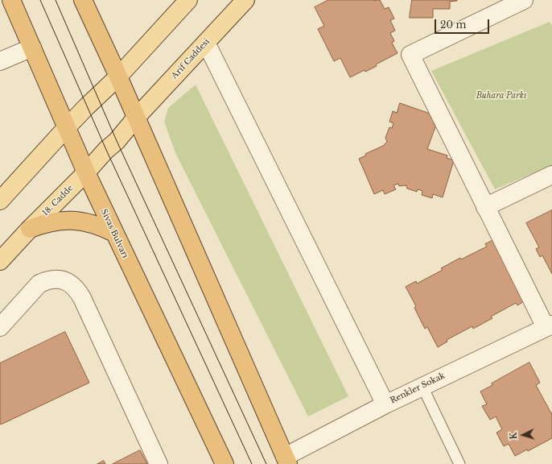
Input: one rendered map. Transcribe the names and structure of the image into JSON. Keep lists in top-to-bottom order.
{
  "streets": {
    "highway": ["Sivas Bulvarı"],
    "main road": ["Arif Caddesi", "18. Cadde"],
    "street": ["Renkler Sokak"]
  },
  "crossings": [
    ["Arif Caddesi", "18. Cadde"],
    ["Arif Caddesi", "Sivas Bulvarı"],
    ["18. Cadde", "Sivas Bulvarı"]
  ],
  "parks": ["Buhara Parkı"],
  "scale_bar": "20 m",
  "north": "left"
}
